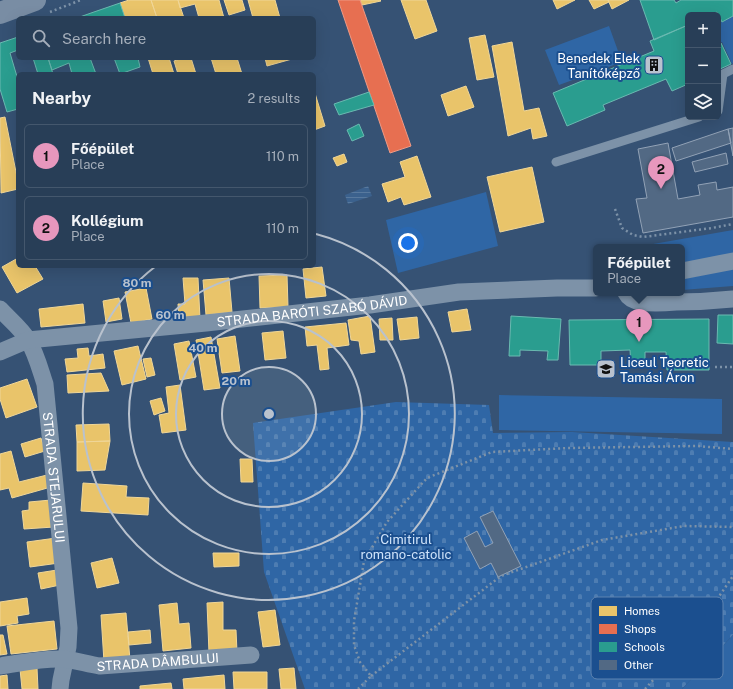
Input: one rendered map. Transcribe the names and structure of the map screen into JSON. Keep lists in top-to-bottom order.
{
  "streets": {
    "street": ["STRADA BARÓTI SZABÓ DÁVID", "STRADA STEJARULUI", "STRADA DÂMBULUI"]
  },
  "crossings": [
    ["STRADA BARÓTI SZABÓ DÁVID", "STRADA STEJARULUI"],
    ["STRADA STEJARULUI", "STRADA DÂMBULUI"]
  ],
  "parks": ["Cimitirul romano-catolic"],
  "places": {
    "building": ["Benedek Elek Tanítóképző"],
    "school or university": ["Liceul Teoretic Tamási Áron"]
  },
  "legend": [
    "Homes",
    "Shops",
    "Schools",
    "Other"
  ],
  "page": {
    "map_buttons": ["+", "−"],
    "search": "Search here",
    "heading": ["Nearby", "2 results"],
    "list": [
      {
        "mark": "1",
        "name": "Főépület",
        "note": "Place",
        "value": "110 m"
      },
      {
        "mark": "2",
        "name": "Kollégium",
        "note": "Place",
        "value": "110 m"
      }
    ],
    "pins": ["2", "1"],
    "popup": ["Főépület", "Place"]
  },
  "rings": [
    "80 m",
    "60 m",
    "40 m",
    "20 m"
  ]
}
